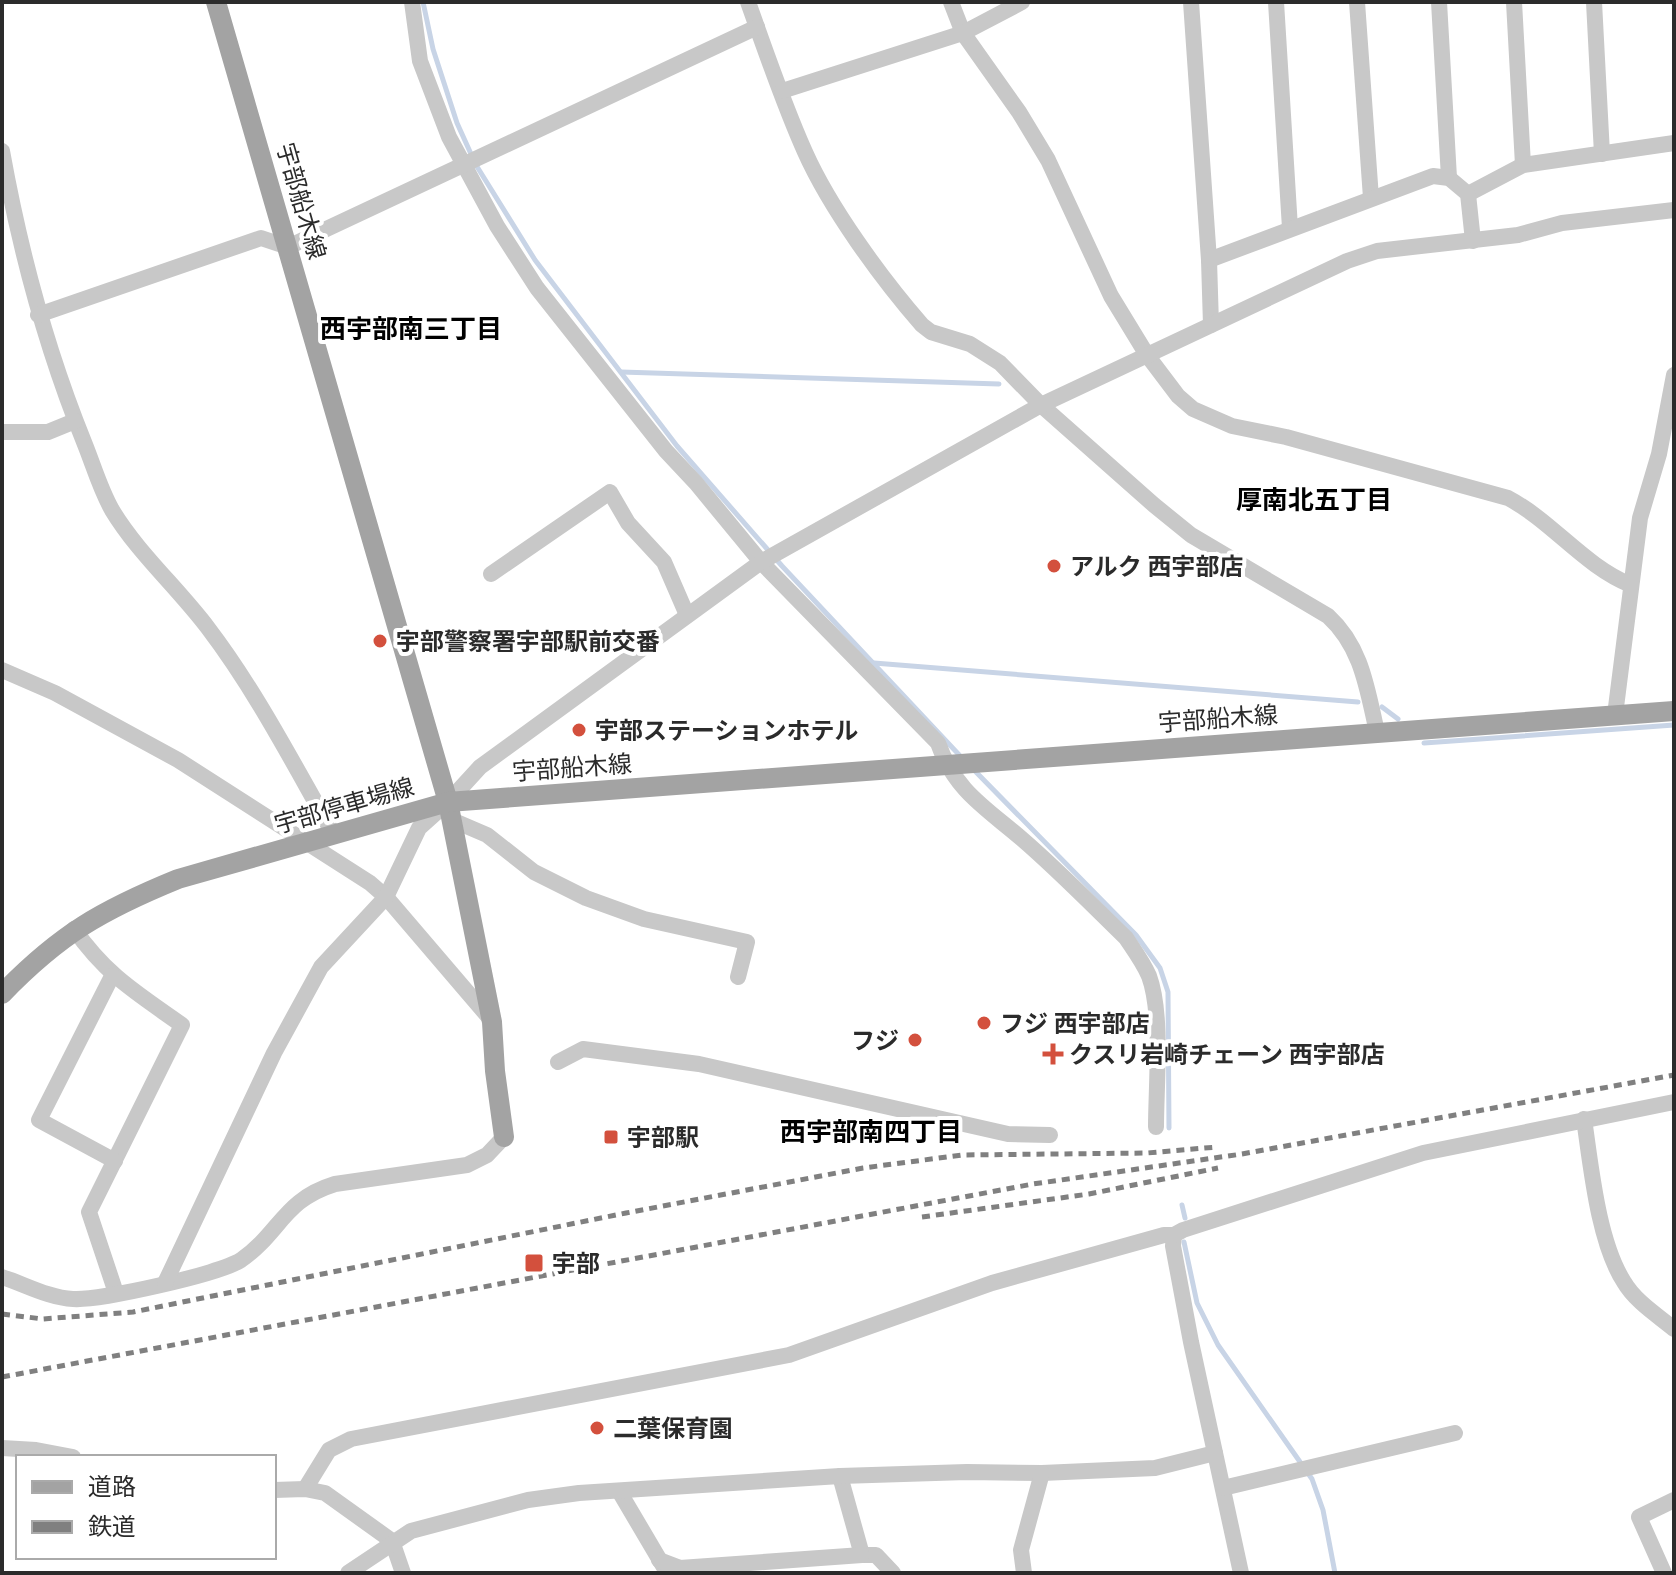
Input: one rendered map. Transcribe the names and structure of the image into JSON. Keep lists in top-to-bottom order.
{
  "streets": {
    "main road": ["宇部船木線", "宇部停車場線"]
  },
  "crossings": [
    ["宇部船木線", "宇部停車場線"]
  ],
  "districts": ["西宇部南三丁目", "厚南北五丁目", "西宇部南四丁目"],
  "places": {
    "other": [
      "アルク 西宇部店",
      "宇部警察署宇部駅前交番",
      "宇部ステーションホテル",
      "フジ 西宇部店",
      "フジ",
      "二葉保育園"
    ],
    "health": ["クスリ岩崎チェーン 西宇部店"],
    "transit": ["宇部駅", "宇部"]
  },
  "legend": ["道路", "鉄道"]
}
